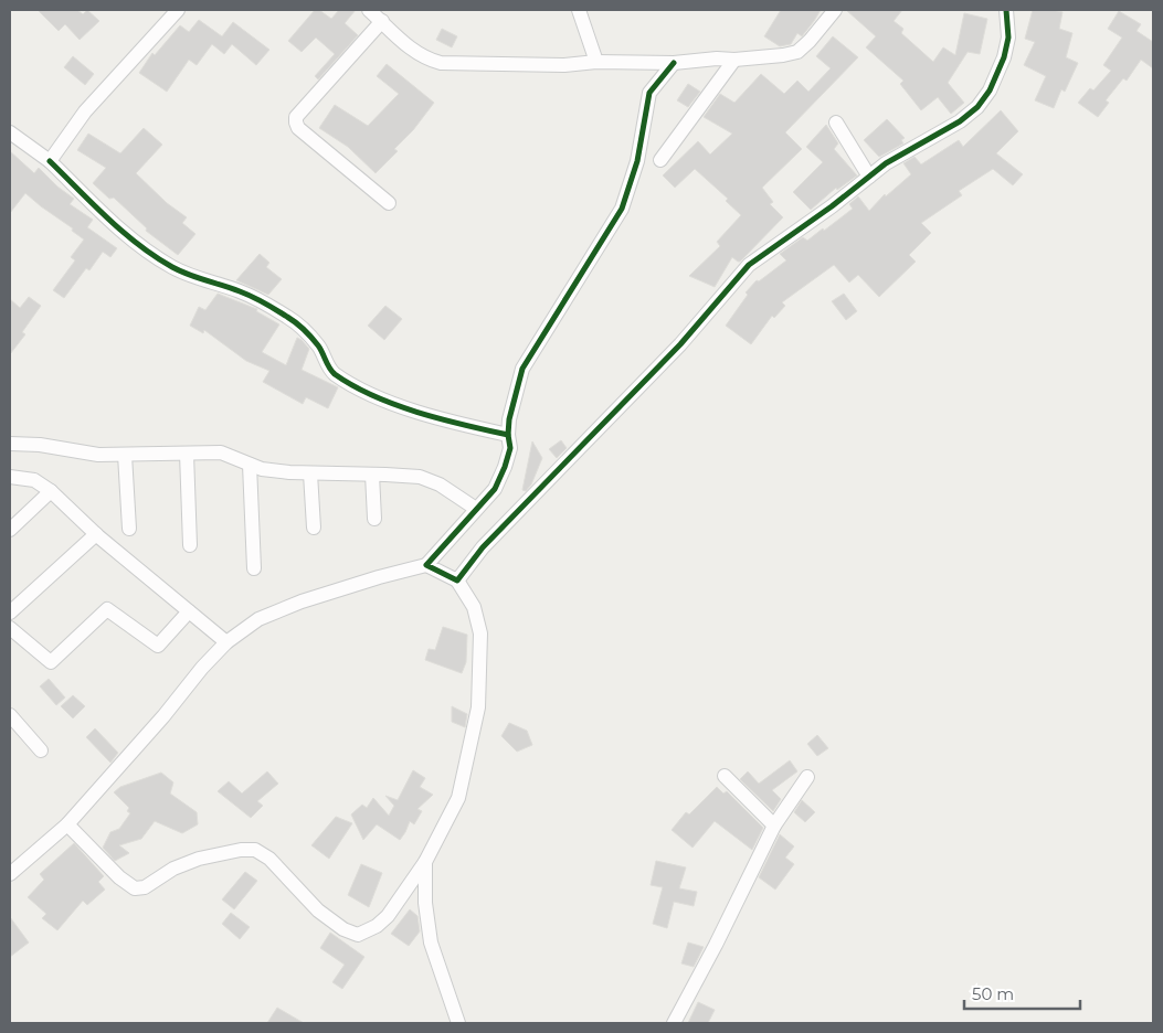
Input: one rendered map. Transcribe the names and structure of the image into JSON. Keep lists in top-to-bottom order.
{
  "scale_bar": "50 m"
}
